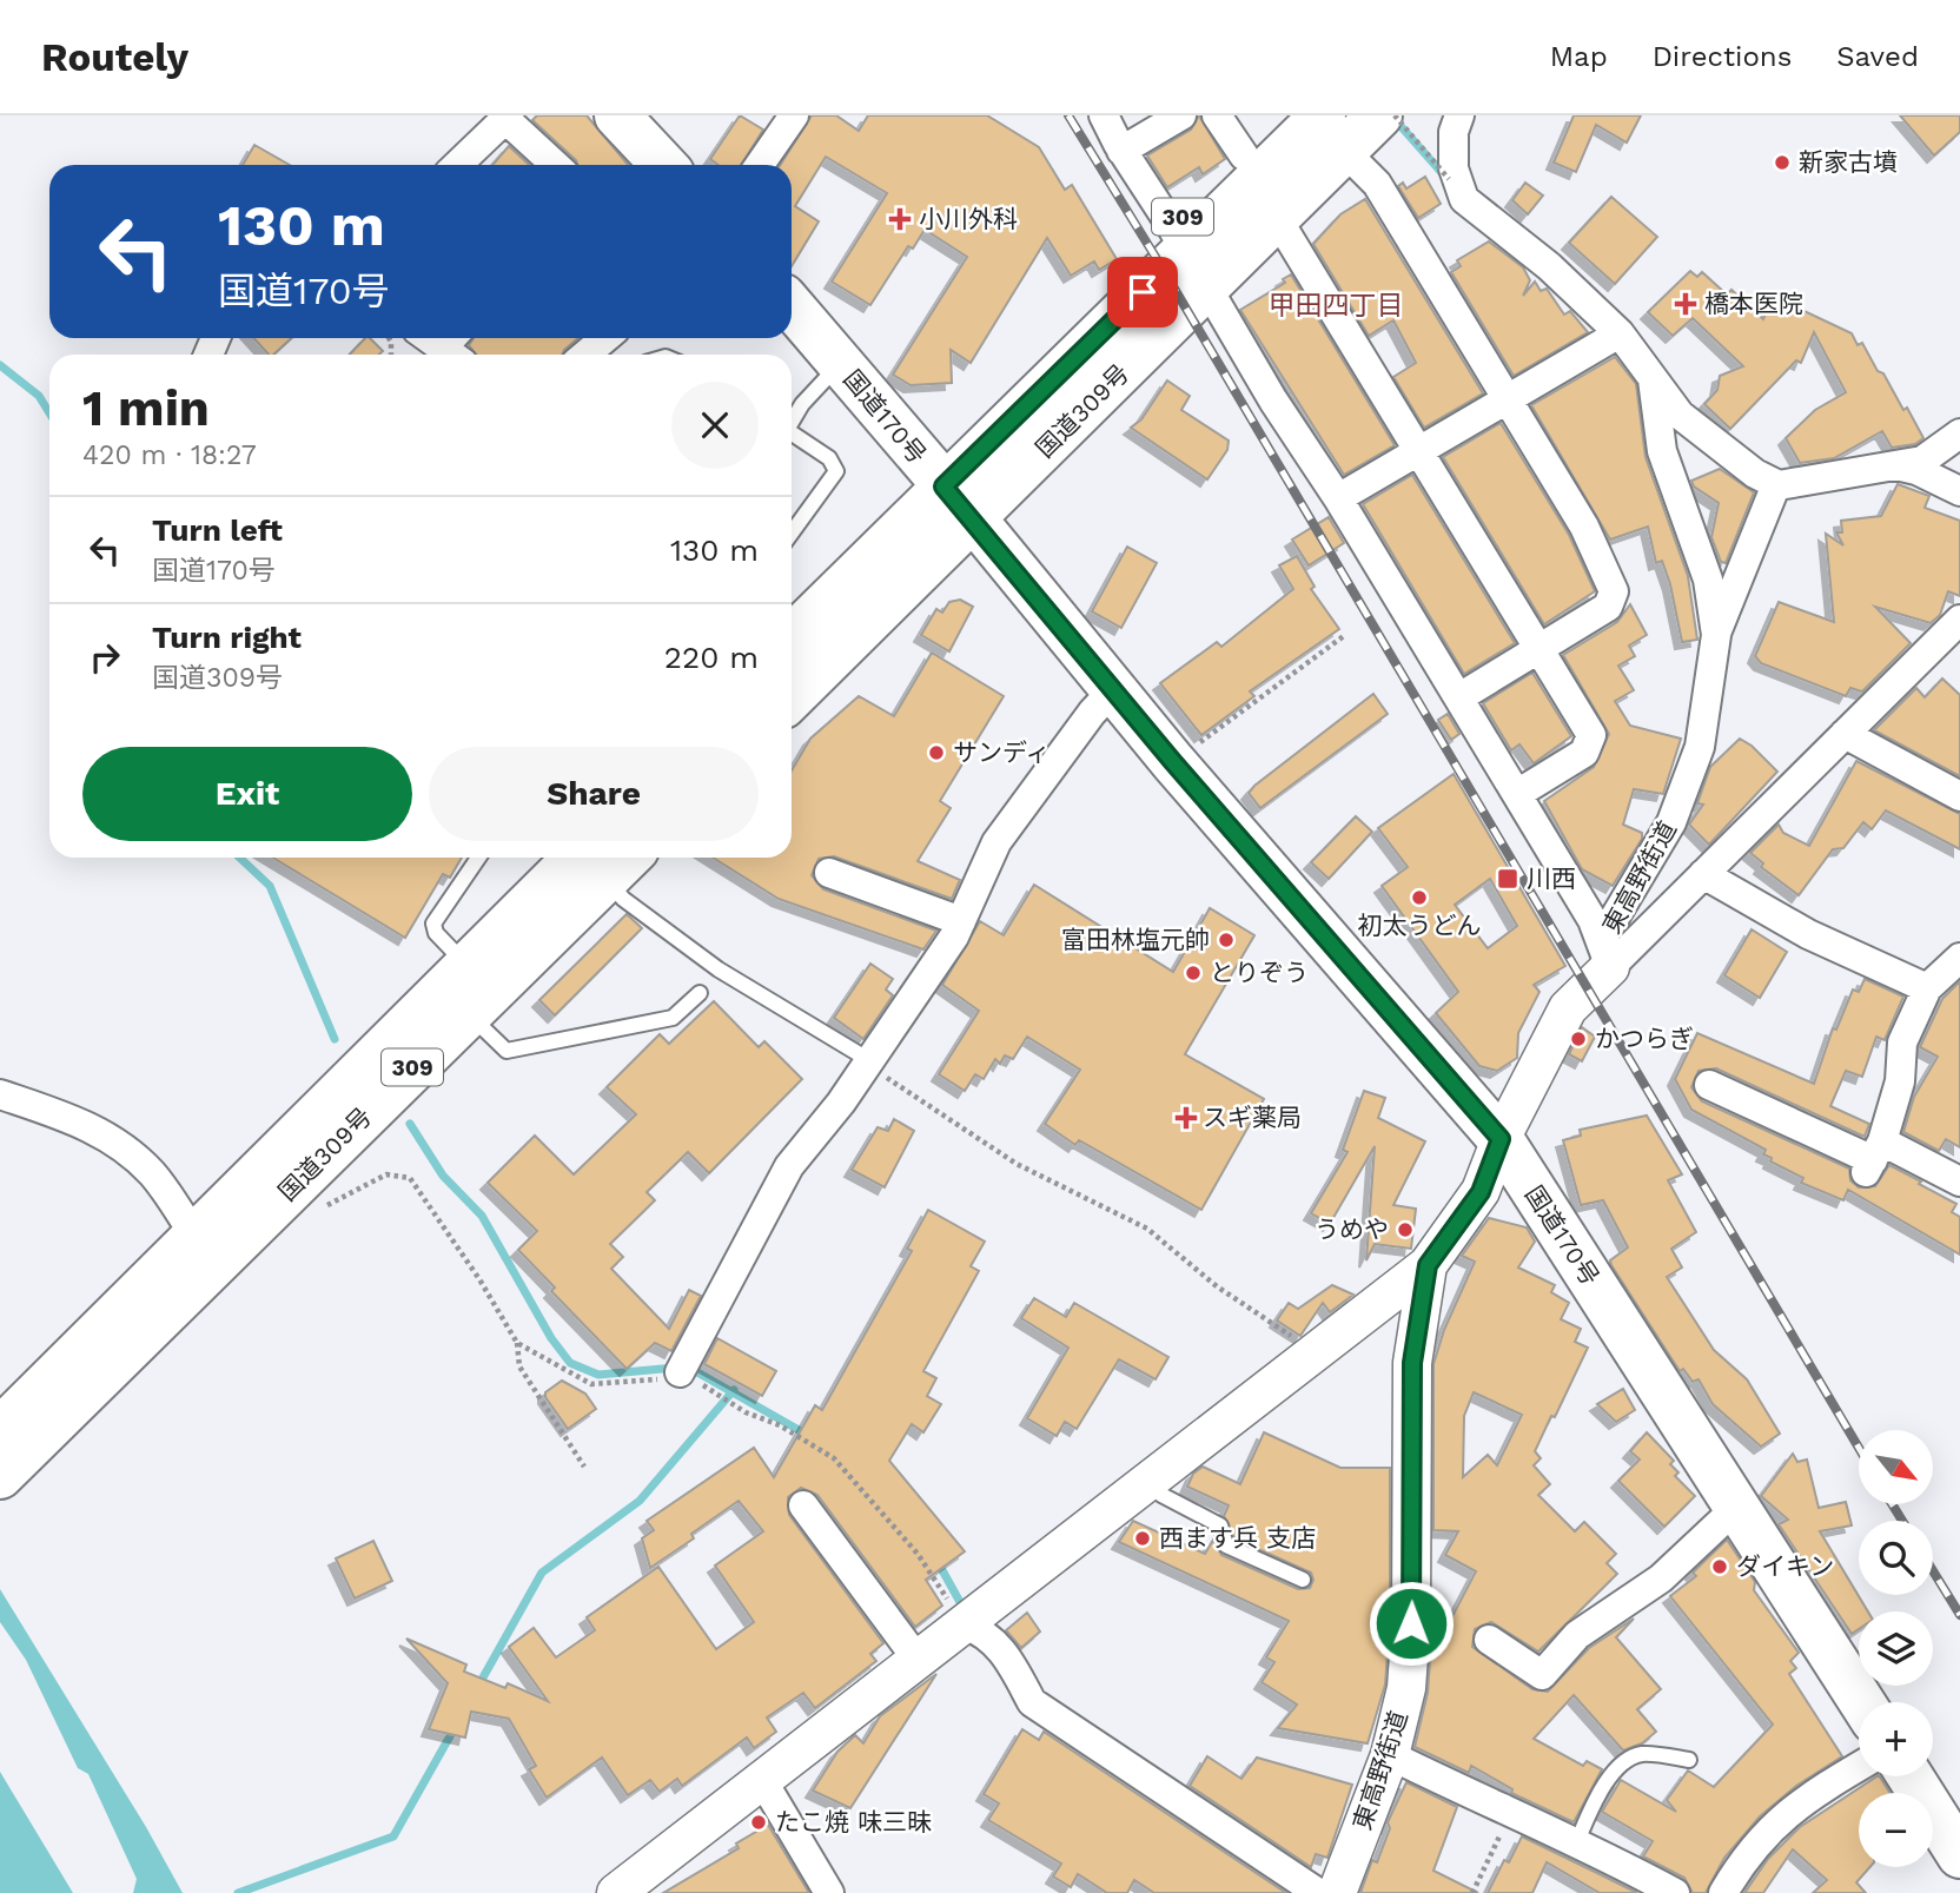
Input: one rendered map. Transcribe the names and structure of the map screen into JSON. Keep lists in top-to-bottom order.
{
  "streets": {
    "highway": ["309", "国道309号", "国道170号"],
    "street": ["東高野街道"]
  },
  "crossings": [
    ["309", "国道309号"],
    ["国道309号", "国道170号"],
    ["国道170号", "東高野街道"]
  ],
  "districts": ["甲田四丁目"],
  "places": {
    "other": [
      "新家古墳",
      "サンディ",
      "初太うどん",
      "富田林塩元帥",
      "とりぞう",
      "かつらぎ",
      "うめや",
      "西ます兵 支店",
      "ダイキン",
      "たこ焼 味三昧"
    ],
    "health": ["小川外科", "橋本医院", "スギ薬局"],
    "transit": ["川西"]
  },
  "north": "bottom right",
  "page": {
    "header": "Routely",
    "nav": ["Map", "Directions", "Saved"],
    "turn": ["130 m", "国道170号"],
    "heading": ["1 min", "420 m · 18:27"],
    "list": [
      {
        "name": "Turn left",
        "note": "国道170号",
        "value": "130 m"
      },
      {
        "name": "Turn right",
        "note": "国道309号",
        "value": "220 m"
      }
    ],
    "buttons": ["Exit", "Share"],
    "map_buttons": ["+", "−"]
  }
}
